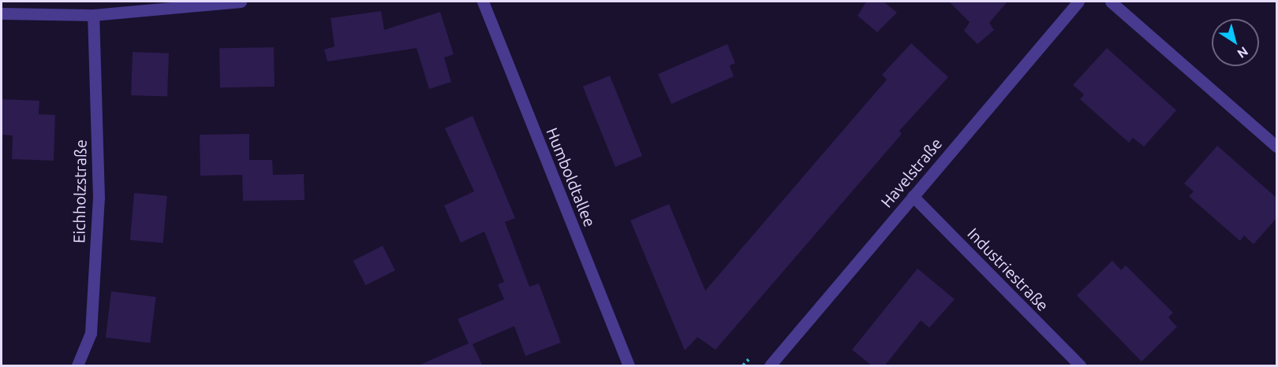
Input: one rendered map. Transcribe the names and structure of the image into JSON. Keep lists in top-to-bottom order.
{
  "streets": {
    "street": [
      "Havelstraße",
      "Humboldtallee",
      "Eichholzstraße",
      "Industriestraße"
    ]
  },
  "crossings": [
    ["Havelstraße", "Industriestraße"]
  ],
  "north": "bottom right"
}
